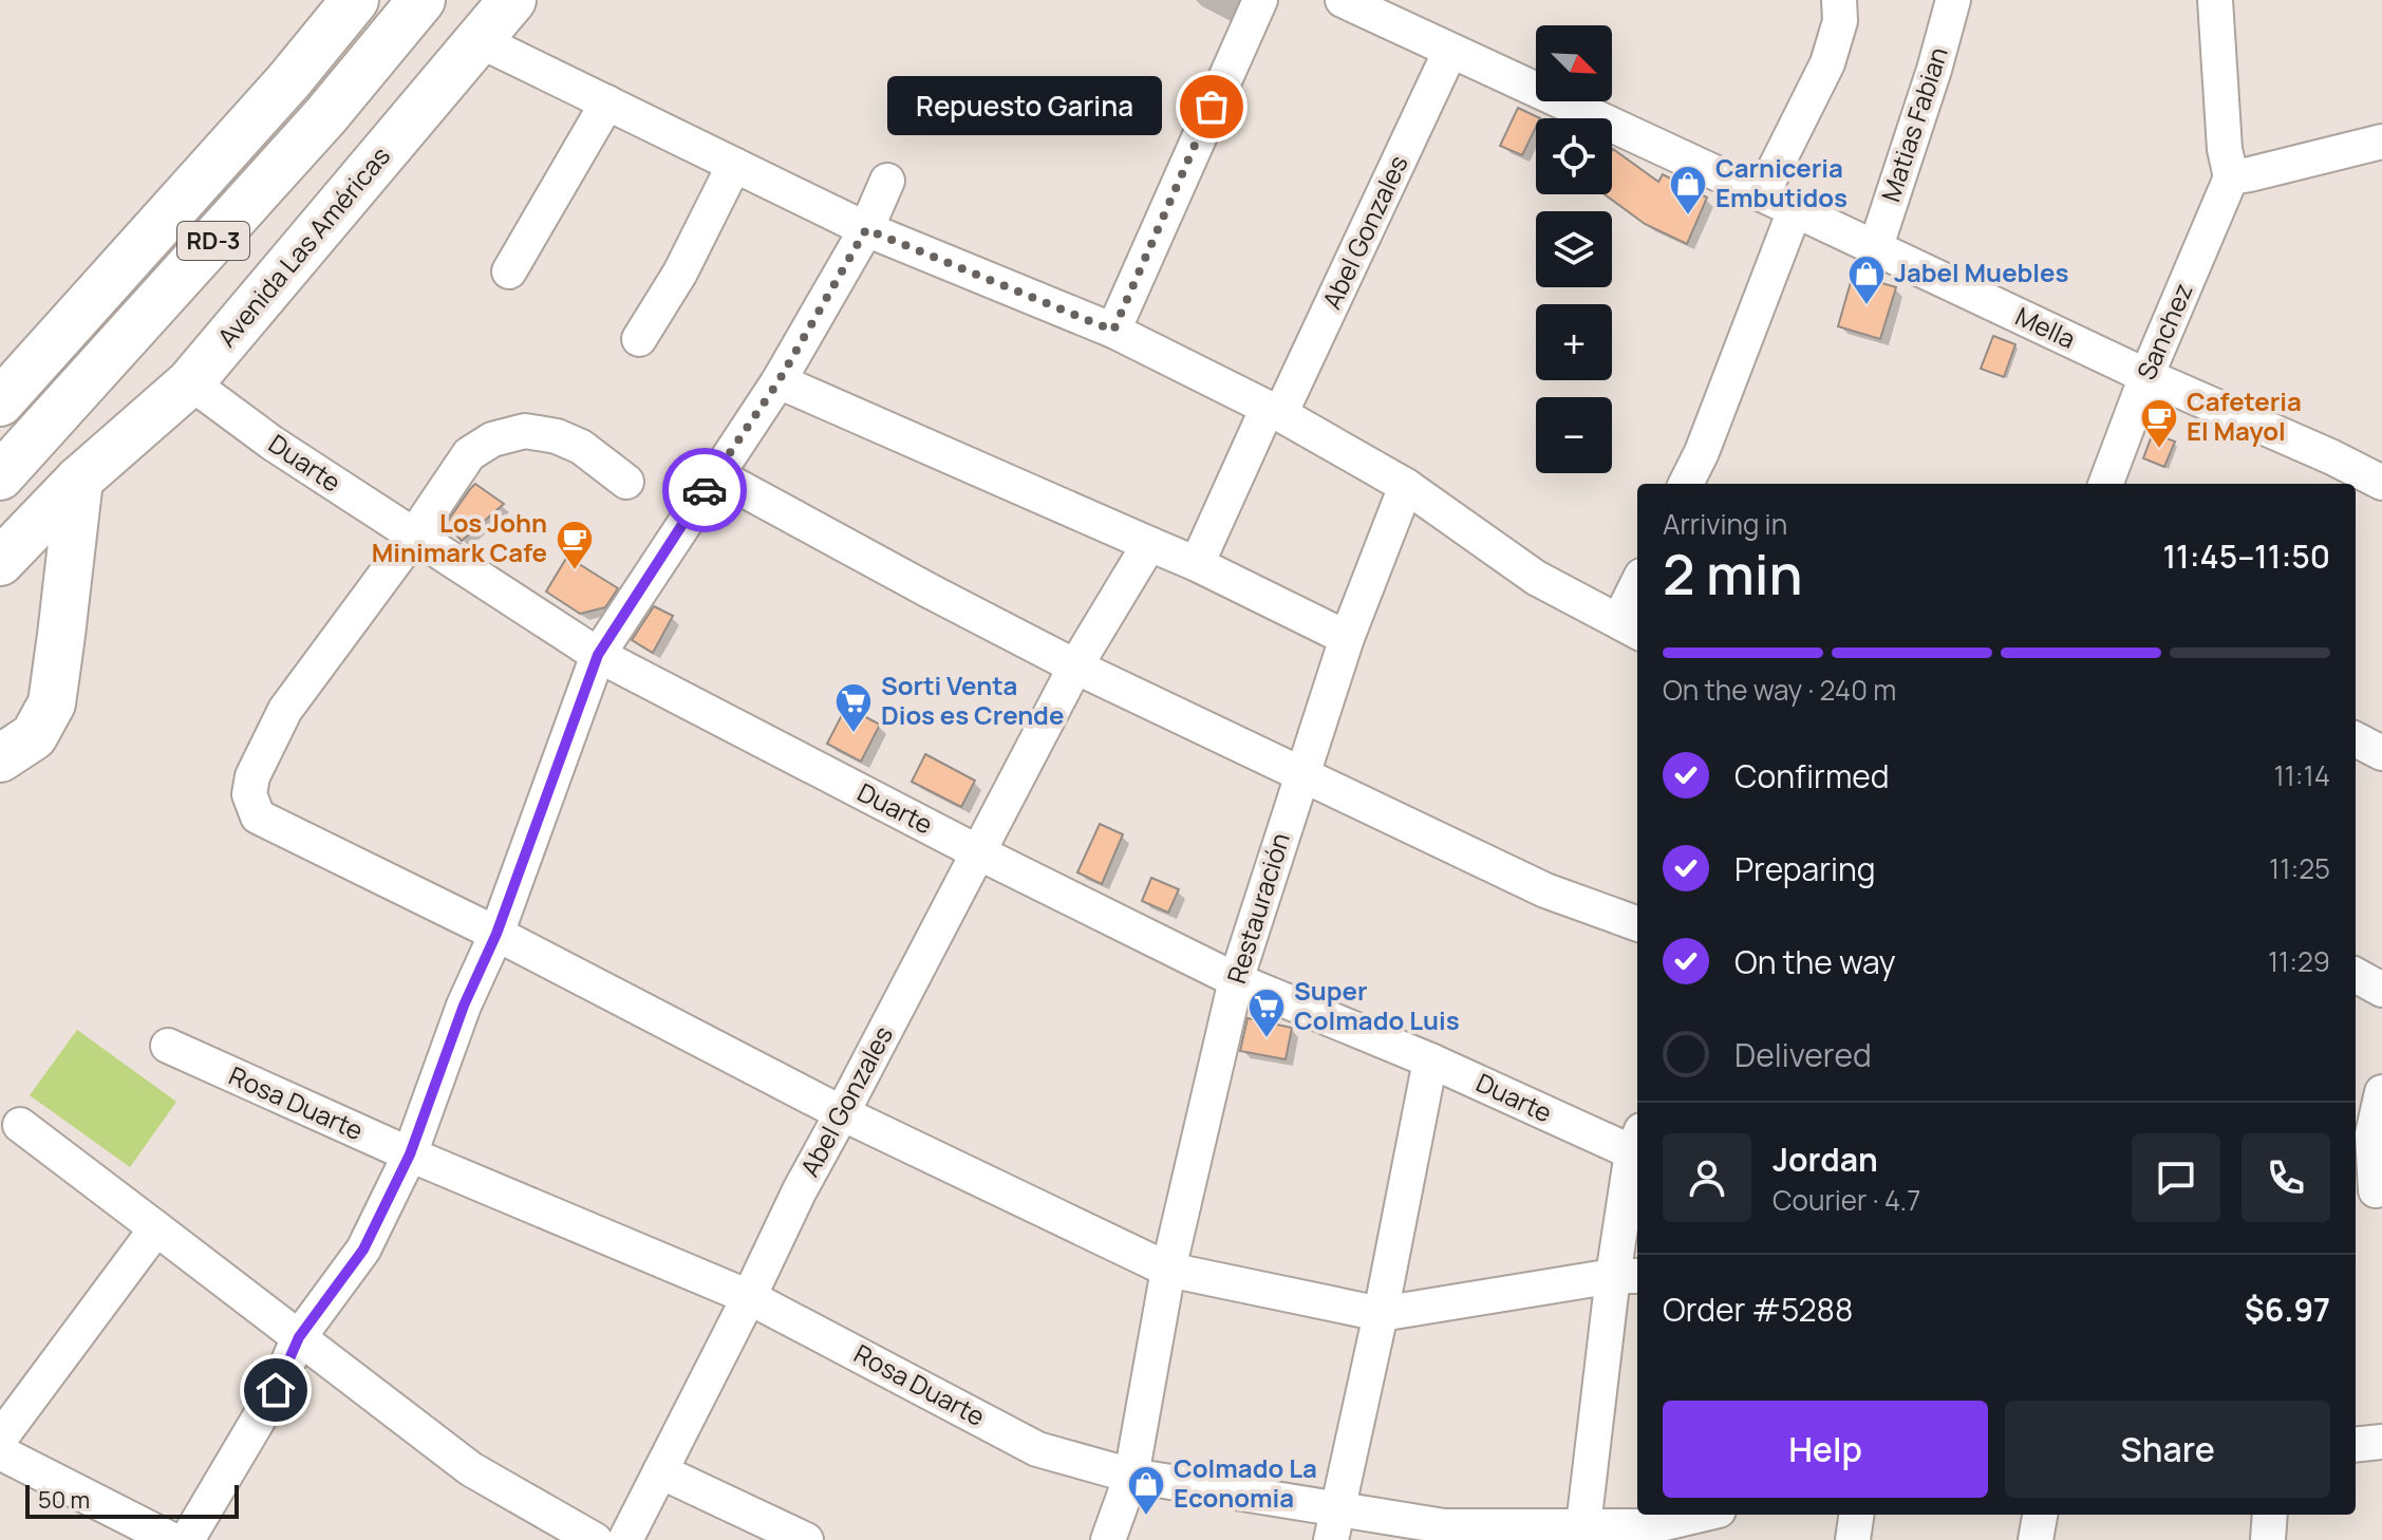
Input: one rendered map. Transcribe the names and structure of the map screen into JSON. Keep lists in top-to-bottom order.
{
  "streets": {
    "main road": ["RD-3", "Avenida Las Américas"],
    "street": [
      "Matias Fabian",
      "Abel Gonzales",
      "Mella",
      "Sanchez",
      "Duarte",
      "Restauración",
      "Rosa Duarte"
    ]
  },
  "crossings": [
    ["Matias Fabian", "Mella"],
    ["Abel Gonzales", "Mella"],
    ["Abel Gonzales", "Duarte"],
    ["Abel Gonzales", "Rosa Duarte"],
    ["Avenida Las Américas", "Duarte"],
    ["Mella", "Sanchez"],
    ["Duarte", "Restauración"],
    ["Restauración", "Rosa Duarte"]
  ],
  "places": {
    "other": ["Repuesto Garina"],
    "shop": ["Carniceria Embutidos", "Jabel Muebles", "Colmado La Economia"],
    "cafe": ["Cafeteria El Mayol", "Los John Minimark Cafe"],
    "supermarket": ["Sorti Venta Dios es Crende", "Super Colmado Luis"]
  },
  "scale_bar": "50 m",
  "north": "bottom right",
  "page": {
    "map_buttons": ["+", "−"],
    "bubble": "Repuesto Garina",
    "heading": ["2 min", "Arriving in", "11:45–11:50"],
    "panel": [
      "Jordan",
      "Courier · 4.7",
      "Order #5288",
      "$6.97"
    ],
    "bar": "On the way · 240 m",
    "list": [
      ["Confirmed", "11:14"],
      ["Preparing", "11:25"],
      ["On the way", "11:29"],
      "Delivered"
    ],
    "buttons": ["Help", "Share"],
    "scale": "50 m"
  }
}
